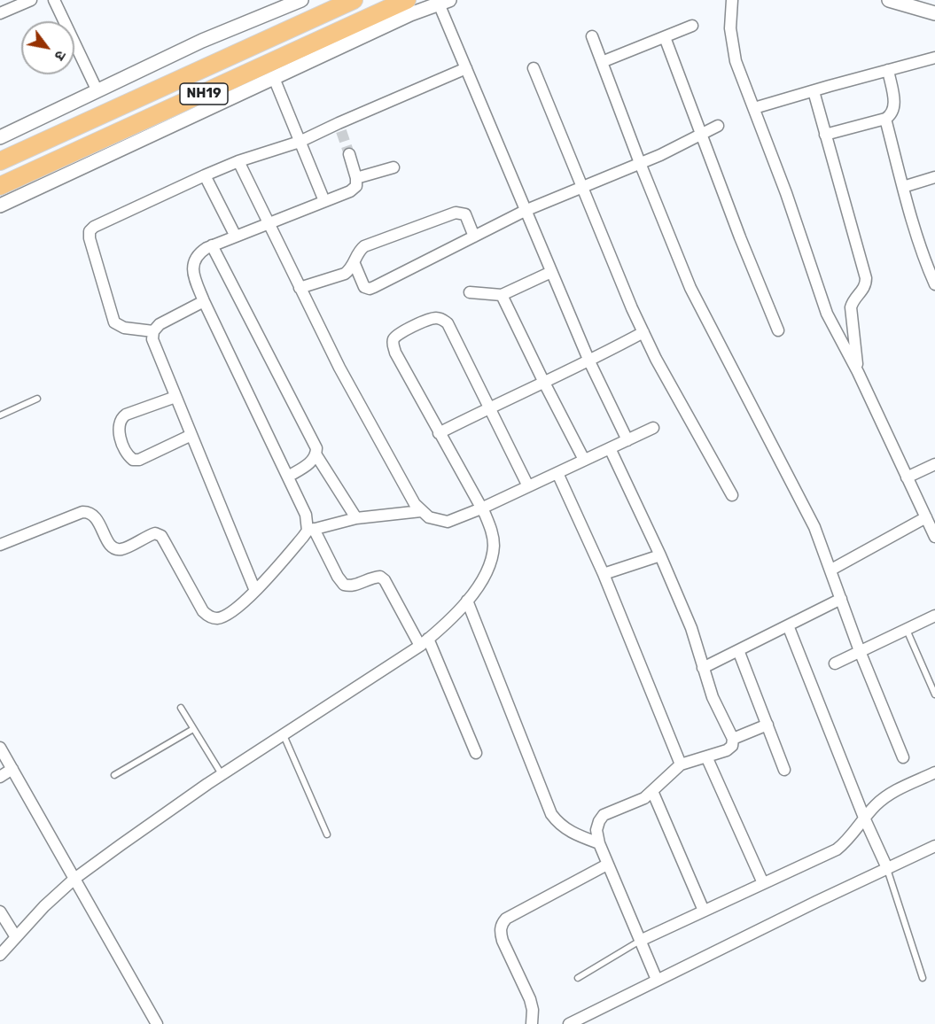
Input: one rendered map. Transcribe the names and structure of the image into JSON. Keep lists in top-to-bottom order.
{
  "streets": {
    "highway": ["NH19"]
  },
  "north": "bottom right"
}
